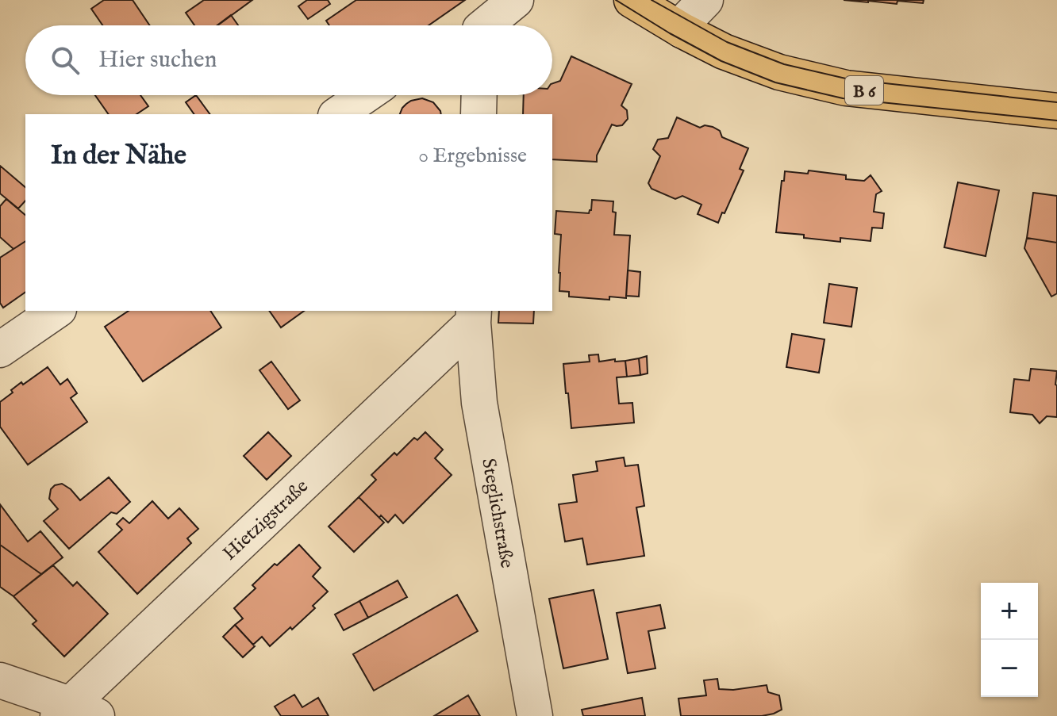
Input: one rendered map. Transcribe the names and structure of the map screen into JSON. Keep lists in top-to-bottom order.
{
  "streets": {
    "main road": ["B 6"],
    "street": ["Steglichstraße", "Hietzigstraße"]
  },
  "crossings": [
    ["Steglichstraße", "Hietzigstraße"]
  ],
  "page": {
    "search": "Hier suchen",
    "heading": ["In der Nähe", "0 Ergebnisse"],
    "map_buttons": ["+", "−"]
  }
}
